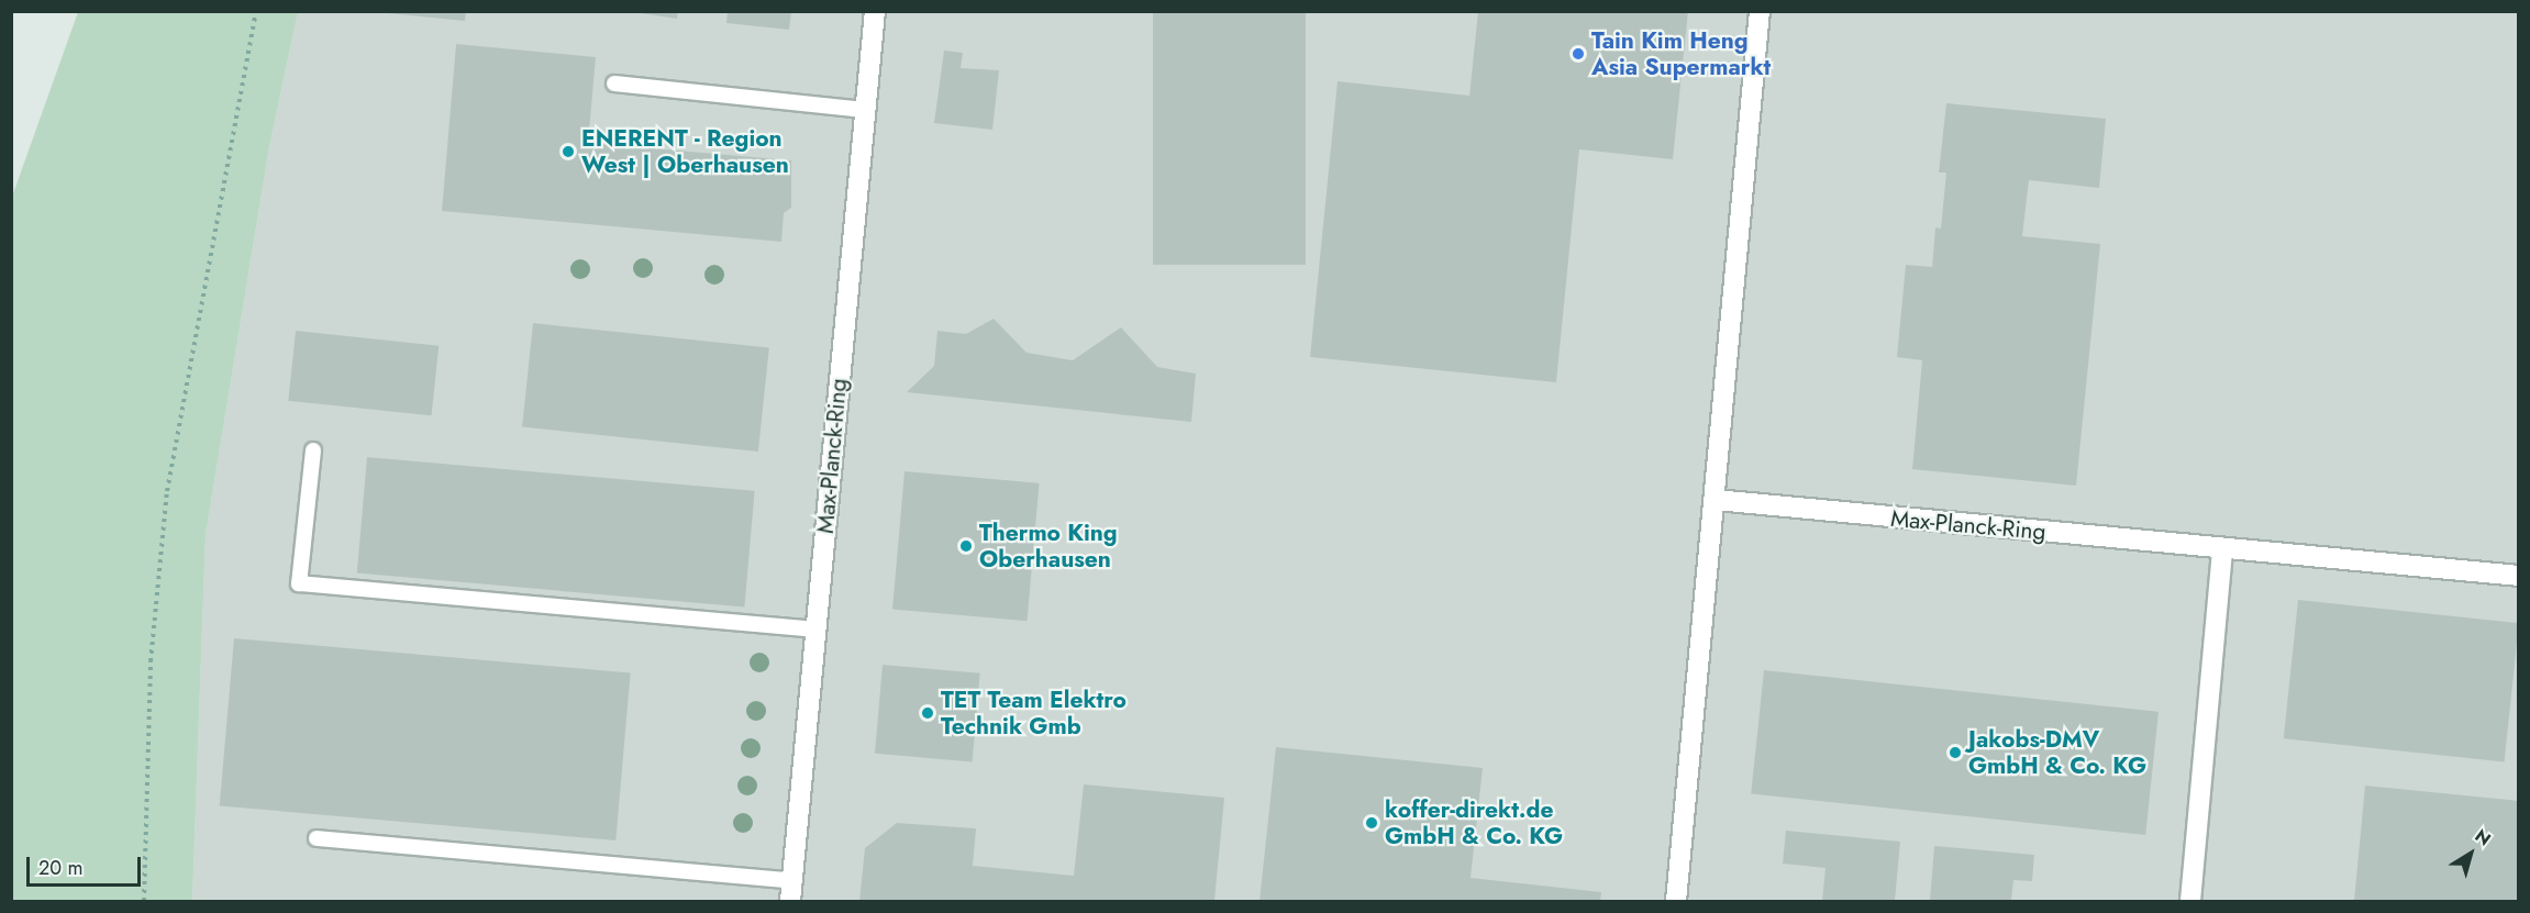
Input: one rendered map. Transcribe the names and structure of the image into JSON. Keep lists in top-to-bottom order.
{
  "streets": {
    "street": ["Max-Planck-Ring"]
  },
  "places": [
    "Tain Kim Heng Asia Supermarkt",
    "ENERENT - Region West | Oberhausen",
    "Thermo King Oberhausen",
    "TET Team Elektro Technik Gmb",
    "Jakobs-DMV GmbH & Co. KG",
    "koffer-direkt.de GmbH & Co. KG"
  ],
  "scale_bar": "20 m",
  "north": "top right"
}
